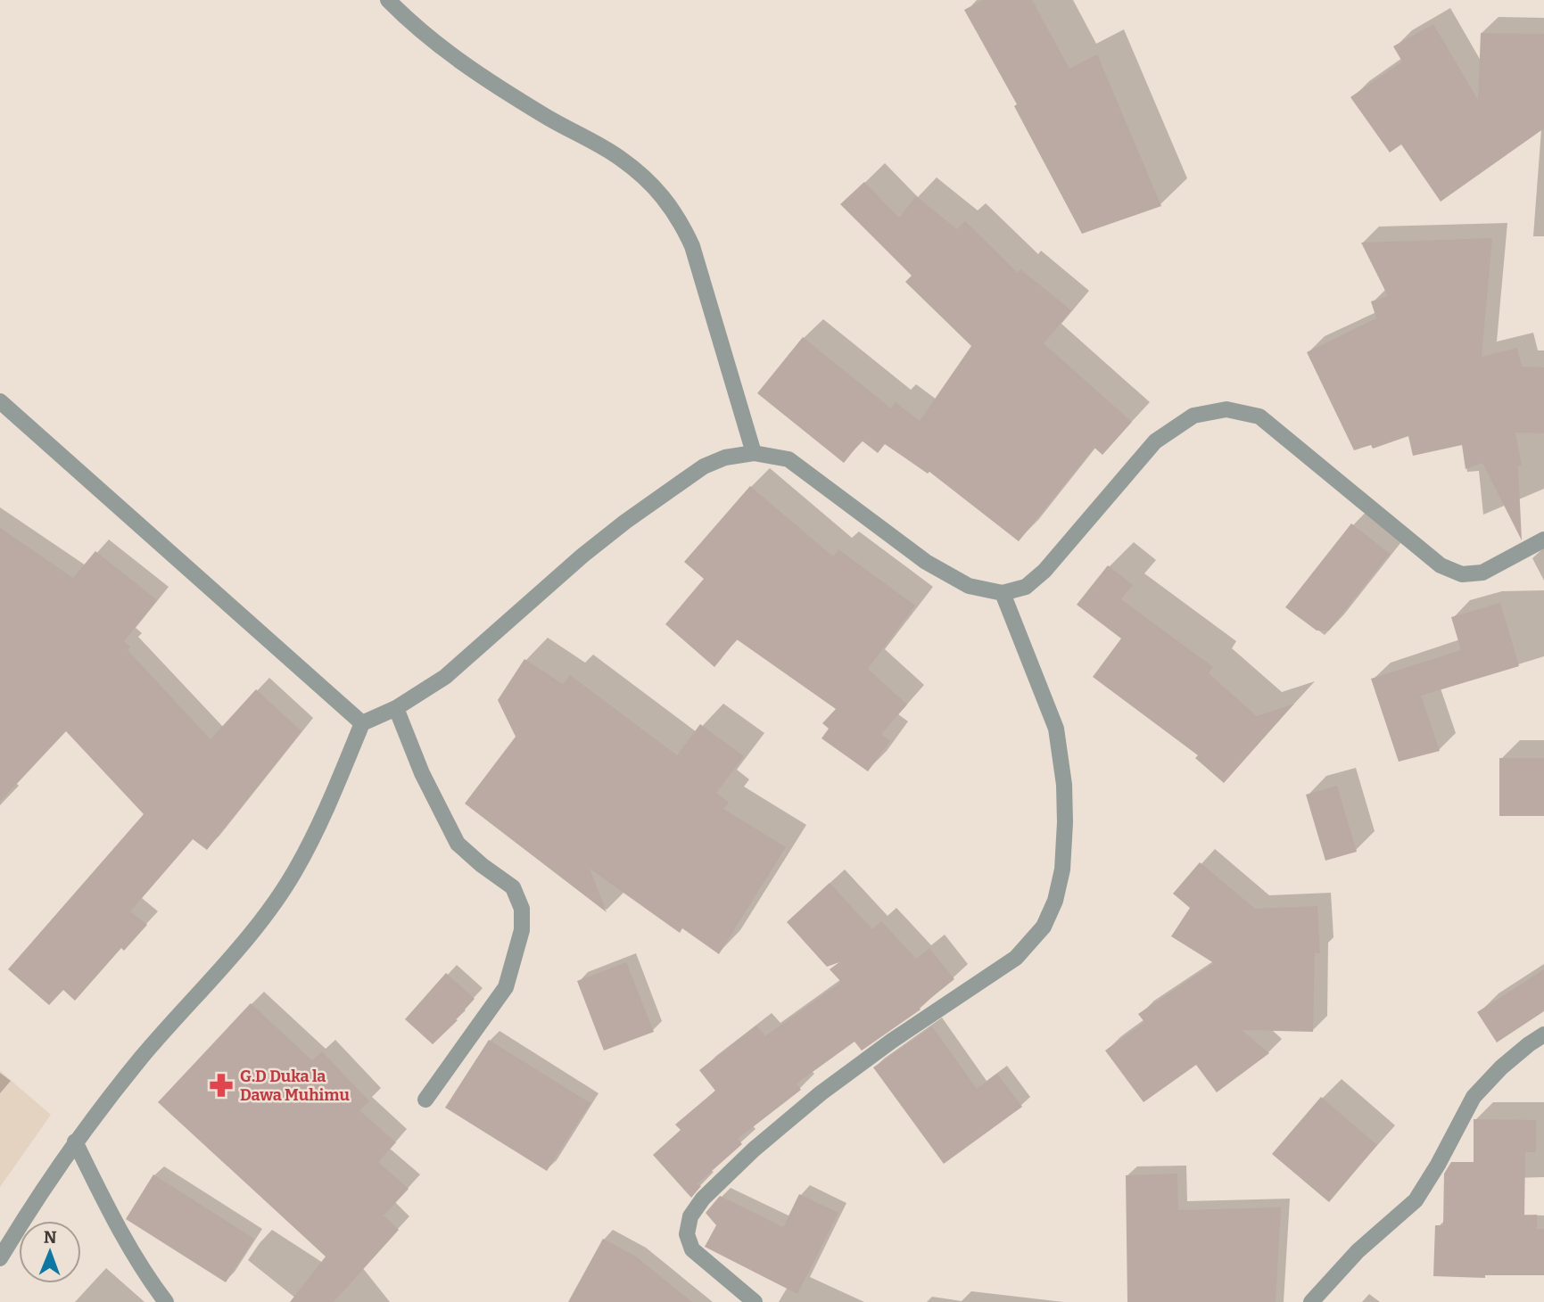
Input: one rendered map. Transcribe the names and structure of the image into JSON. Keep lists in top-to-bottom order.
{
  "places": {
    "pharmacy": ["G.D Duka la Dawa Muhimu"]
  },
  "north": "top"
}
